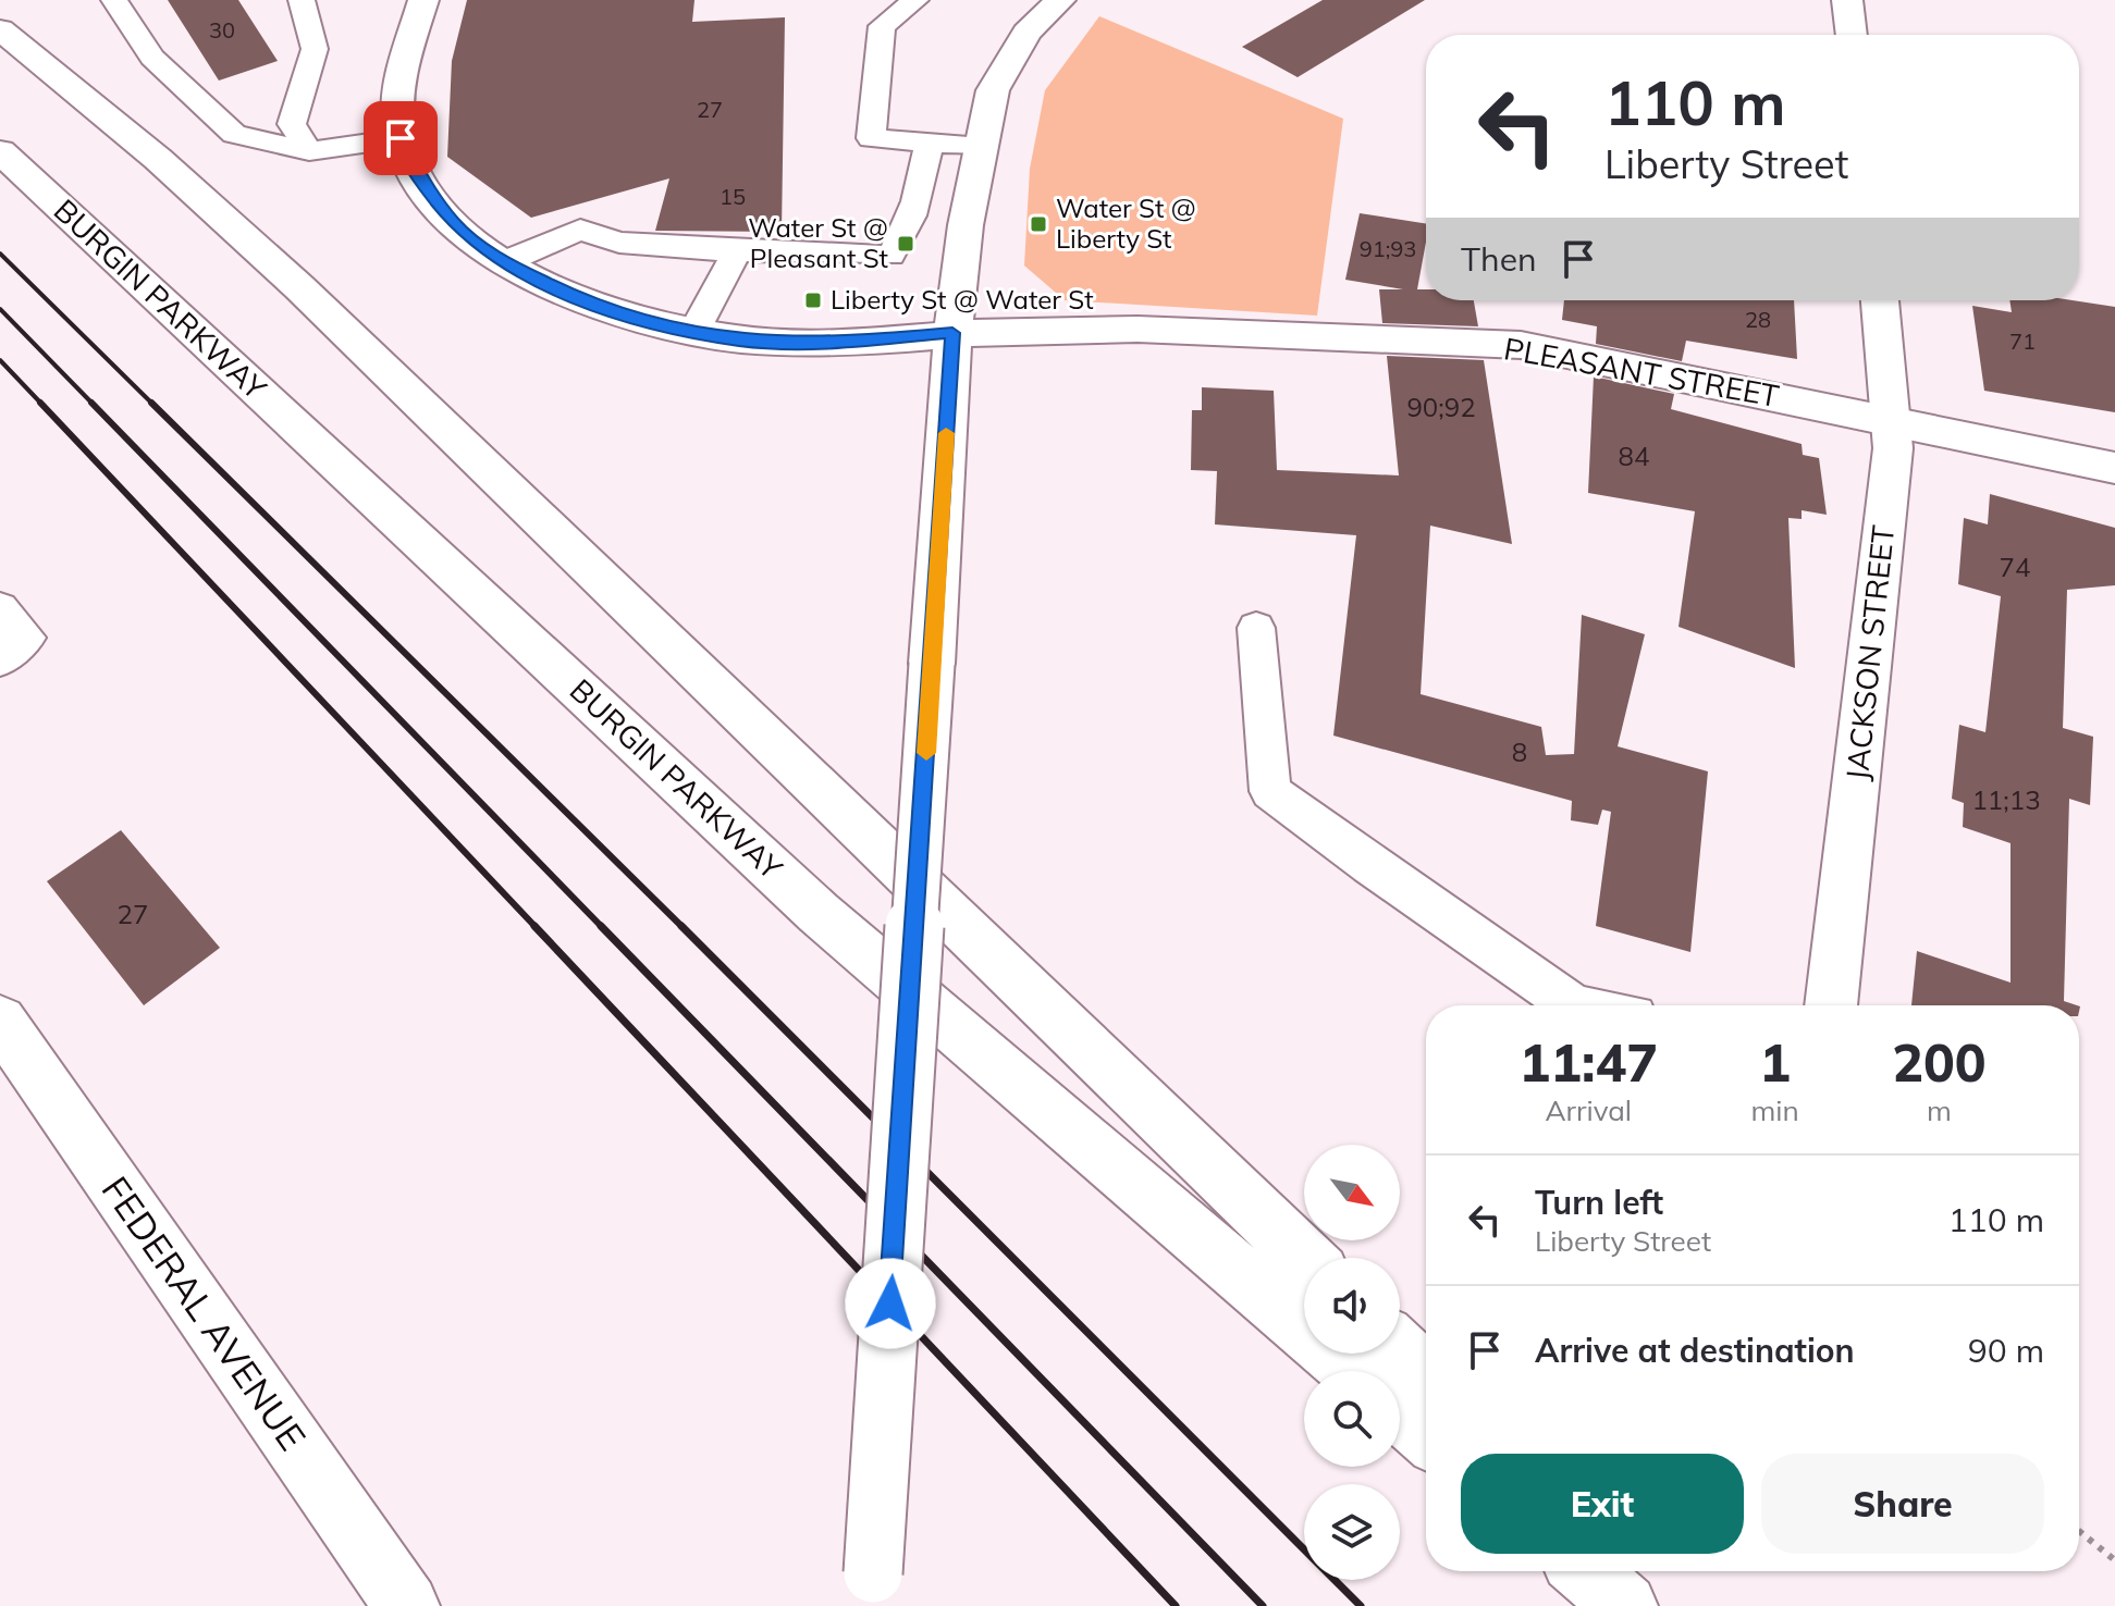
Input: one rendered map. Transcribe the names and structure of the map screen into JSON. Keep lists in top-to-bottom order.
{
  "streets": {
    "main road": [
      "BURGIN PARKWAY",
      "PLEASANT STREET",
      "JACKSON STREET",
      "FEDERAL AVENUE"
    ]
  },
  "crossings": [
    ["PLEASANT STREET", "JACKSON STREET"]
  ],
  "places": {
    "transit": ["Water St @ Liberty St", "Water St @ Pleasant St", "Liberty St @ Water St"]
  },
  "house_numbers": [
    "30",
    "27",
    "15",
    "91;93",
    "28",
    "71",
    "90;92",
    "84",
    "74",
    "8",
    "11;13",
    "27"
  ],
  "north": "bottom right",
  "page": {
    "turn": ["110 m", "Liberty Street"],
    "then": "Then",
    "eta": [
      "11:47",
      "Arrival",
      "1",
      "min",
      "200",
      "m"
    ],
    "list": [
      {
        "name": "Turn left",
        "note": "Liberty Street",
        "value": "110 m"
      },
      {
        "name": "Arrive at destination",
        "value": "90 m"
      }
    ],
    "buttons": ["Exit", "Share"]
  }
}
